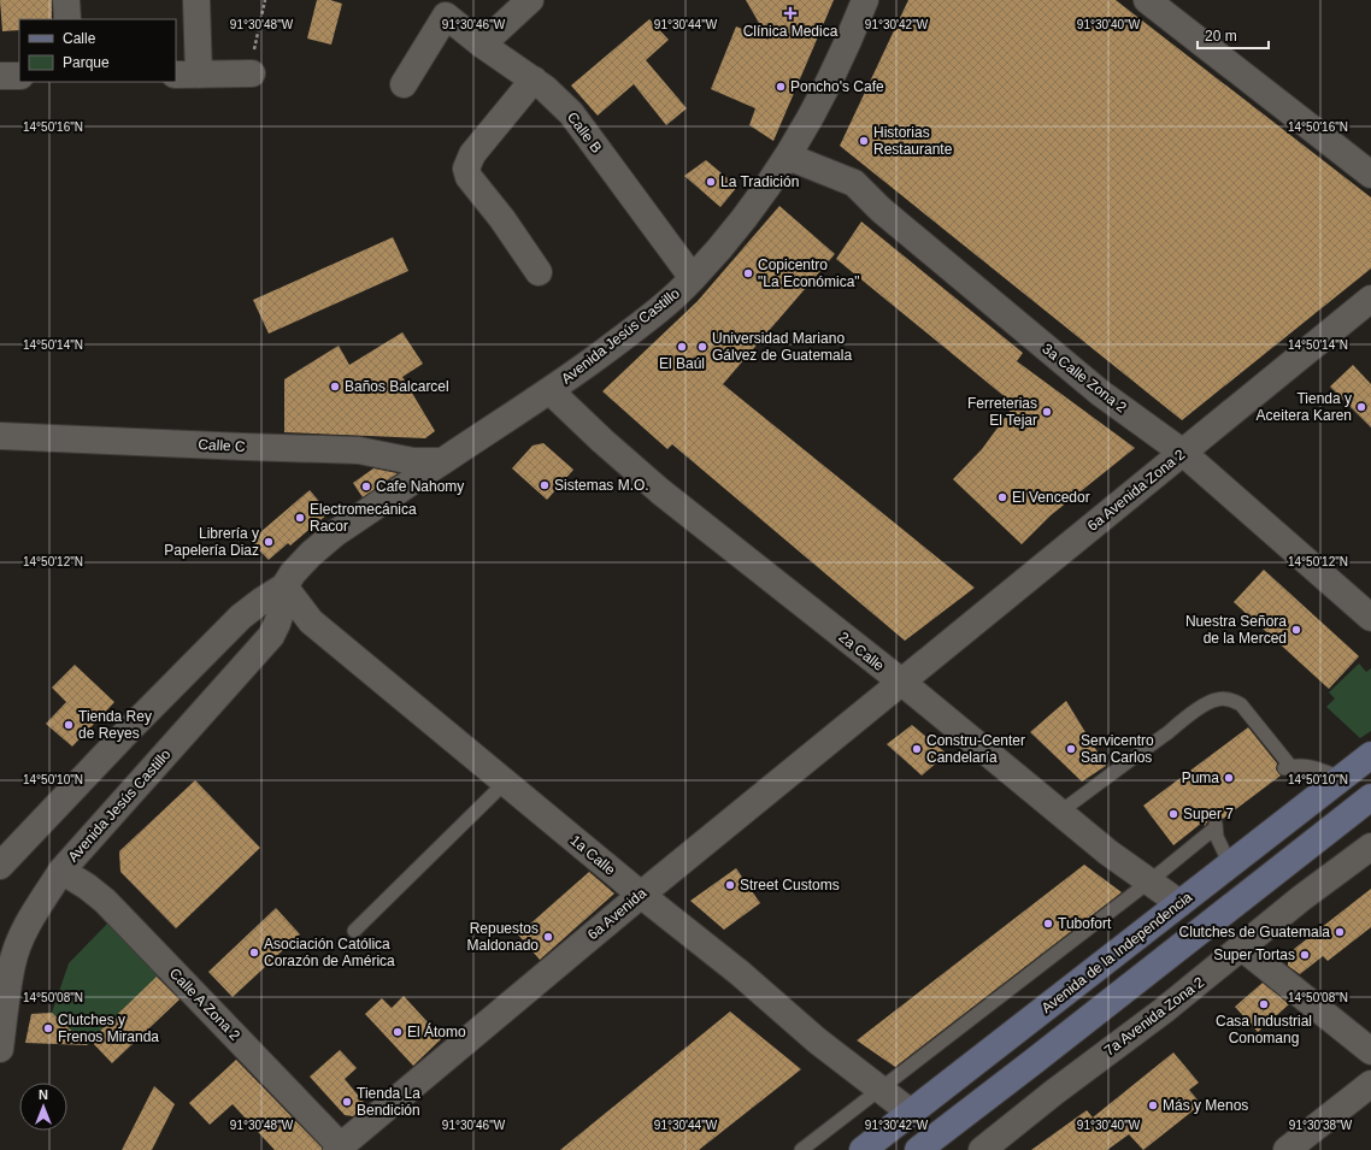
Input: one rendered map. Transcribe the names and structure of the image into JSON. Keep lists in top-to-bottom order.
{
  "streets": {
    "main road": ["Avenida de la Independencia"],
    "street": [
      "Calle B",
      "Avenida Jesús Castillo",
      "3a Calle Zona 2",
      "Calle C",
      "6a Avenida Zona 2",
      "2a Calle",
      "1a Calle",
      "6a Avenida",
      "Calle A Zona 2",
      "7a Avenida Zona 2"
    ]
  },
  "crossings": [
    ["Calle B", "Avenida Jesús Castillo"],
    ["Avenida Jesús Castillo", "3a Calle Zona 2"],
    ["Avenida Jesús Castillo", "Calle C"],
    ["Avenida Jesús Castillo", "2a Calle"],
    ["Avenida Jesús Castillo", "1a Calle"],
    ["Avenida Jesús Castillo", "Calle A Zona 2"],
    ["3a Calle Zona 2", "6a Avenida Zona 2"],
    ["6a Avenida Zona 2", "2a Calle"],
    ["6a Avenida Zona 2", "6a Avenida"],
    ["2a Calle", "6a Avenida"],
    ["2a Calle", "Avenida de la Independencia"],
    ["1a Calle", "6a Avenida"],
    ["1a Calle", "Avenida de la Independencia"],
    ["6a Avenida", "Calle A Zona 2"]
  ],
  "places": {
    "health": ["Clínica Medica"],
    "other": [
      "Poncho's Cafe",
      "Historias Restaurante",
      "La Tradición",
      "Copicentro \"La Económica\"",
      "El Baúl",
      "Universidad Mariano Gálvez de Guatemala",
      "Baños Balcarcel",
      "Tienda y Aceitera Karen",
      "Ferreterias El Tejar",
      "Sistemas M.O.",
      "Cafe Nahomy",
      "El Vencedor",
      "Electromecánica Racor",
      "Librería y Papelería Diaz",
      "Nuestra Señora de la Merced",
      "Tienda Rey de Reyes",
      "Constru-Center Candelaría",
      "Servicentro San Carlos",
      "Puma",
      "Super 7",
      "Street Customs",
      "Tubofort",
      "Clutches de Guatemala",
      "Repuestos Maldonado",
      "Asociación Católica Corazón de América",
      "Super Tortas",
      "Casa Industrial Conomang",
      "Clutches y Frenos Miranda",
      "El Átomo",
      "Tienda La Bendición",
      "Más y Menos"
    ]
  },
  "legend": ["Calle", "Parque"],
  "scale_bar": "20 m",
  "north": "top",
  "coordinates": [
    "91°30'48\"W",
    "91°30'46\"W",
    "91°30'44\"W",
    "91°30'42\"W",
    "91°30'40\"W",
    "14°50'16\"N",
    "14°50'14\"N",
    "14°50'12\"N",
    "14°50'10\"N",
    "14°50'08\"N",
    "91°30'38\"W"
  ]
}
